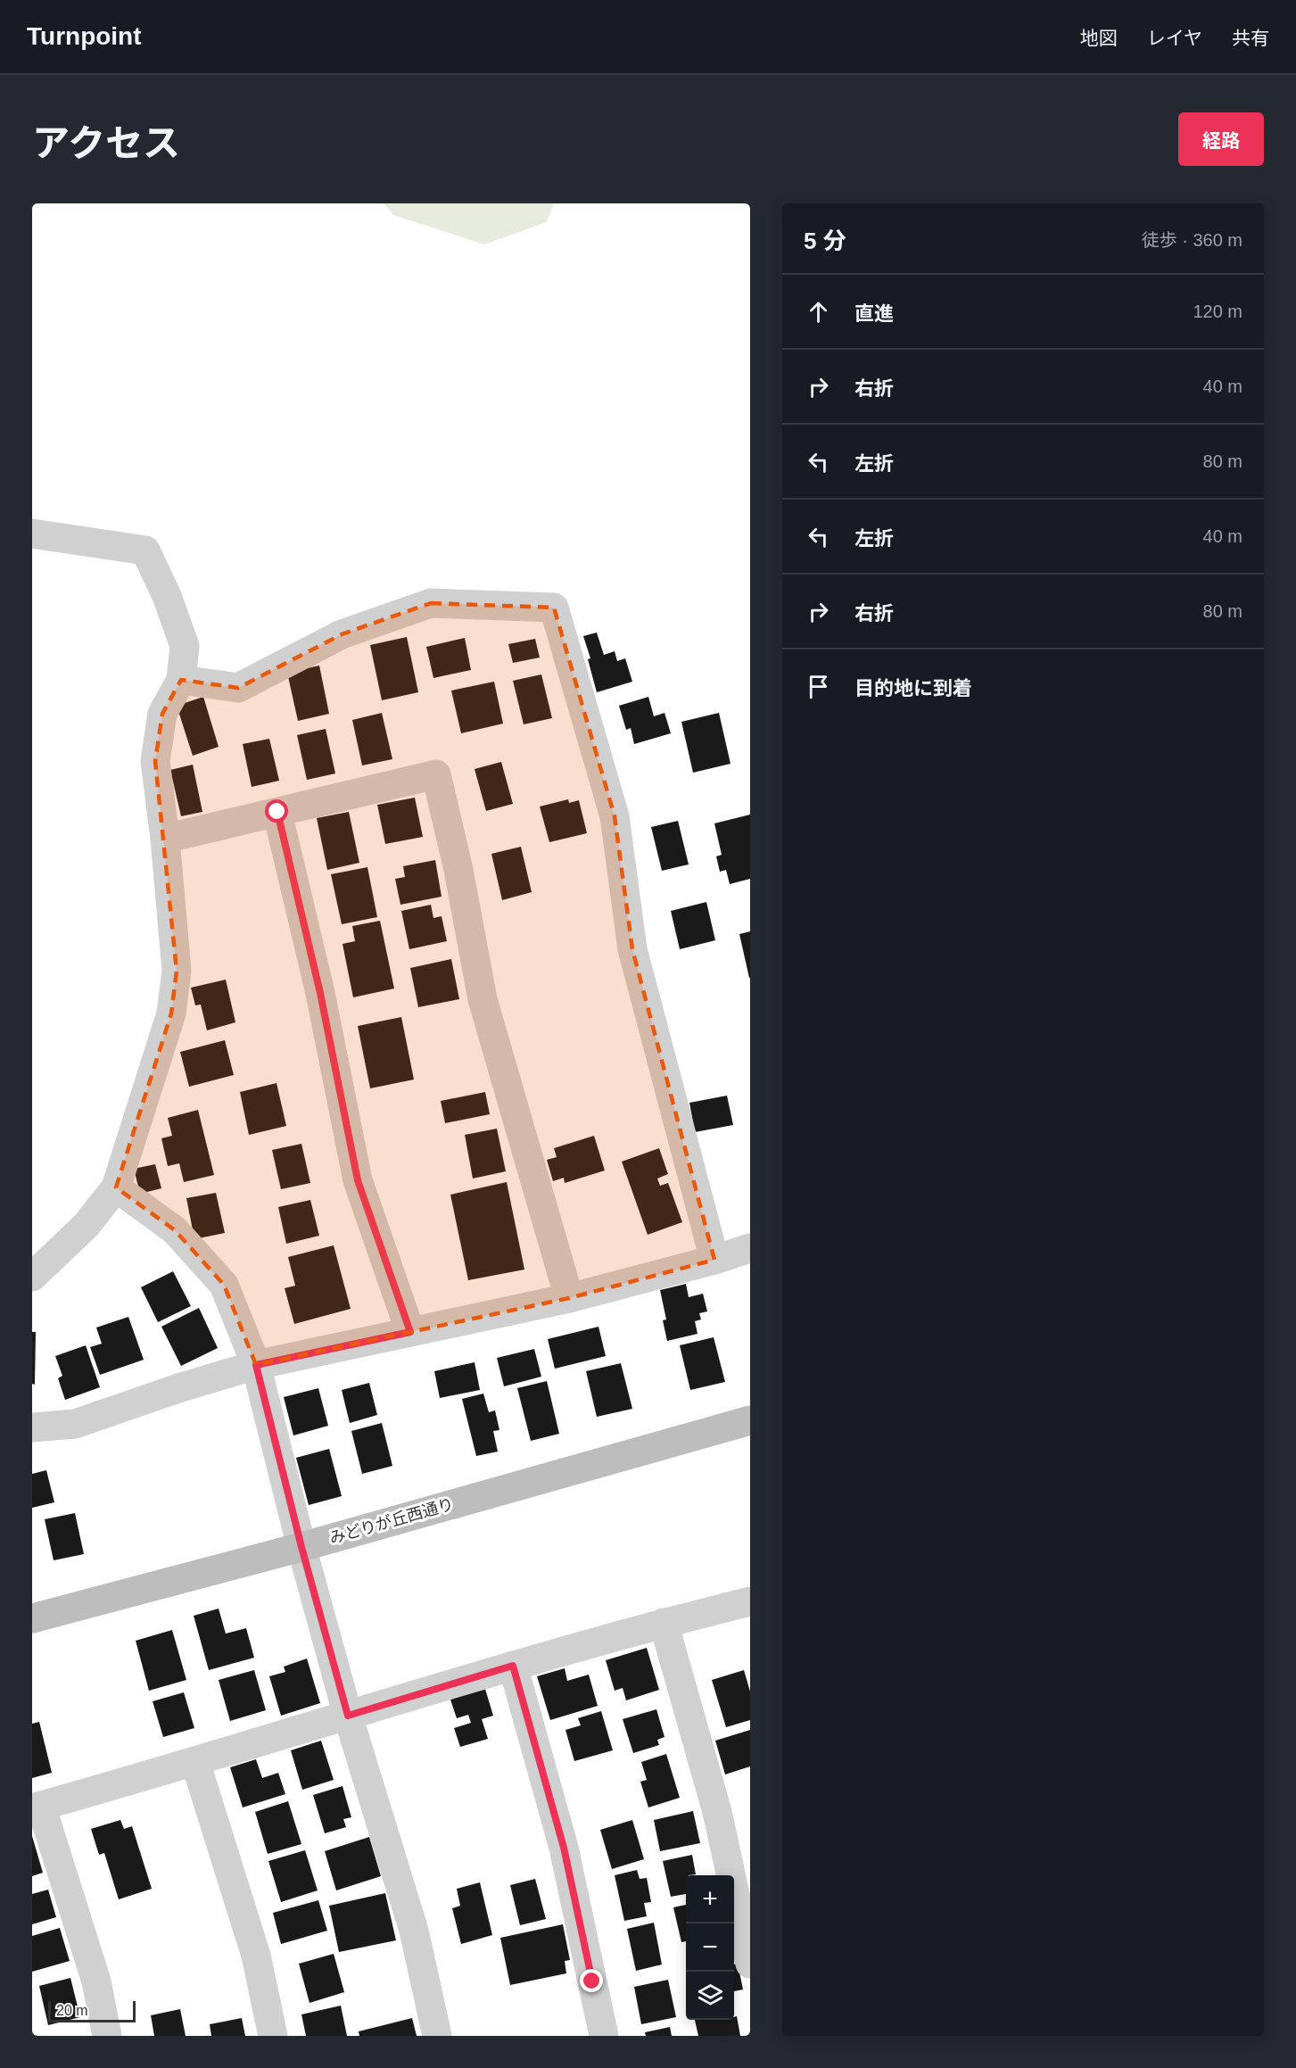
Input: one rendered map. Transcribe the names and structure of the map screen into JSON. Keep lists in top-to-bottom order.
{
  "streets": {
    "street": ["みどりが丘西通り"]
  },
  "scale_bar": "20 m",
  "page": {
    "header": "Turnpoint",
    "nav": ["地図", "レイヤ", "共有"],
    "title": "アクセス",
    "buttons": "経路",
    "heading": ["5 分", "徒歩 · 360 m"],
    "list": [
      ["直進", "120 m"],
      ["右折", "40 m"],
      ["左折", "80 m"],
      ["左折", "40 m"],
      ["右折", "80 m"],
      "目的地に到着"
    ],
    "map_buttons": ["+", "−"],
    "scale": "20 m"
  }
}
